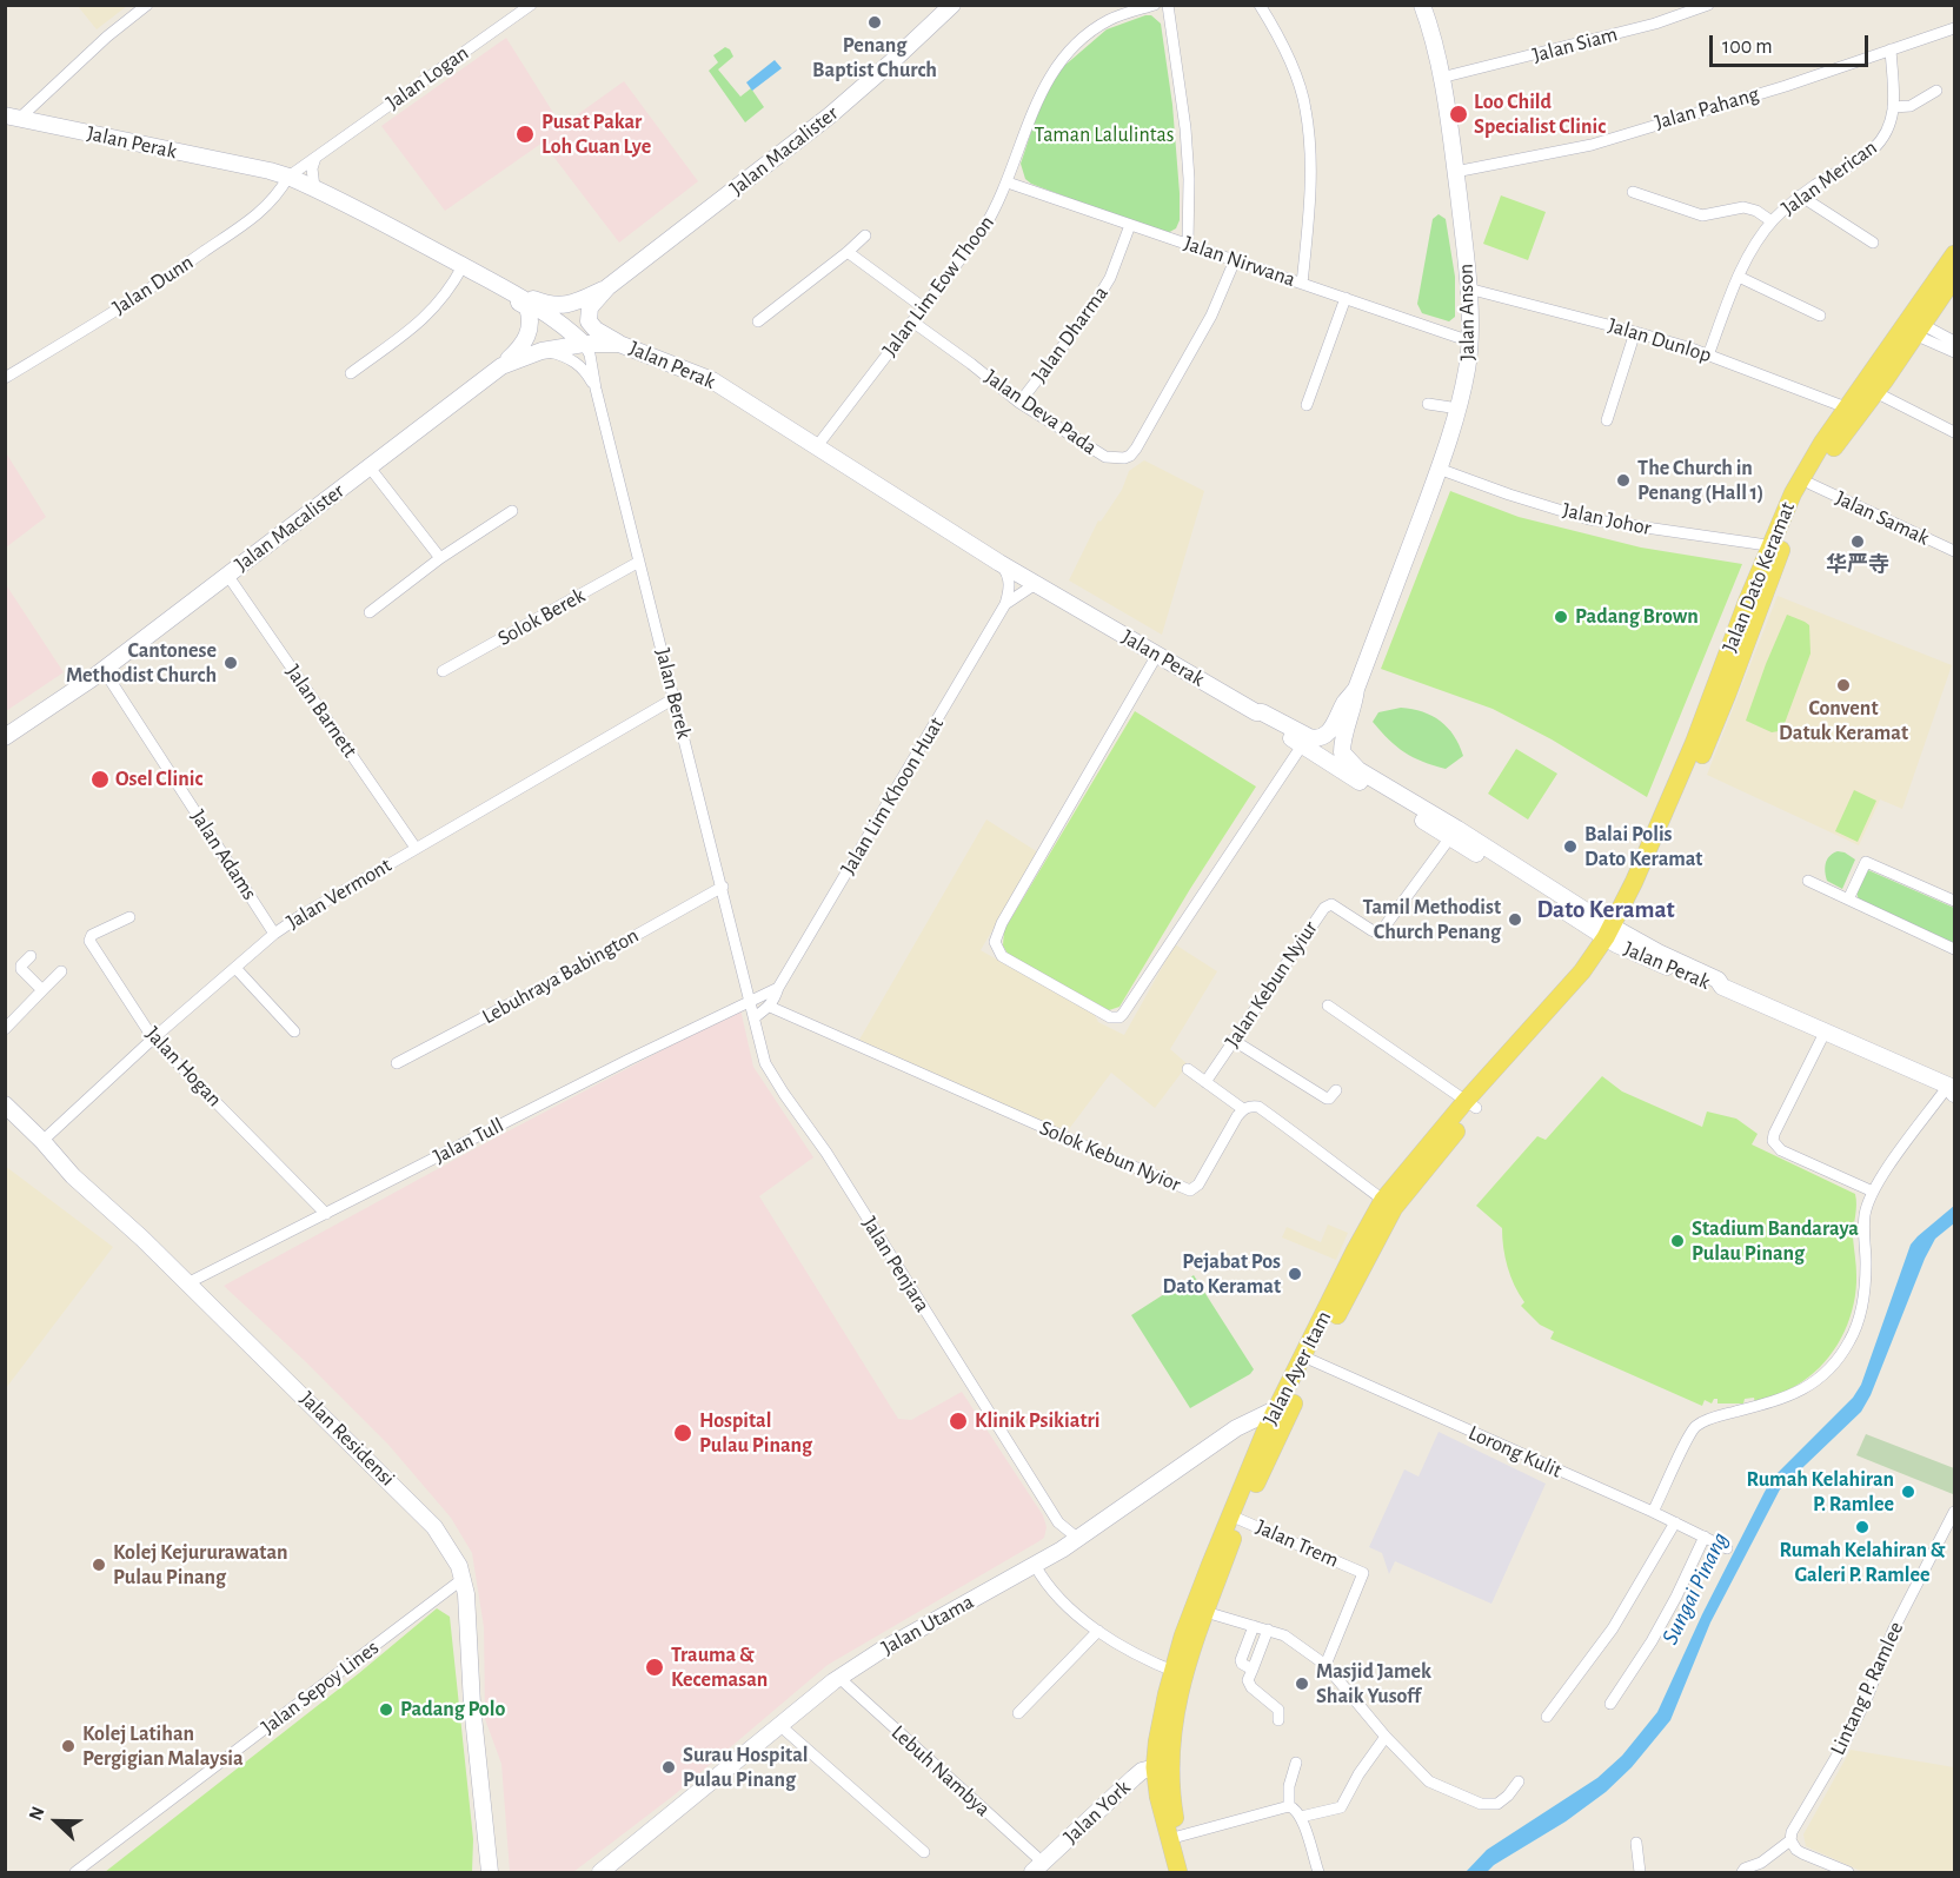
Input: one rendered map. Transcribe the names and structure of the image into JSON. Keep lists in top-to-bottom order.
{
  "streets": {
    "main road": [
      "Jalan Perak",
      "Jalan Macalister",
      "Jalan Anson",
      "Jalan Dato Keramat",
      "Jalan Ayer Itam",
      "Jalan Residensi",
      "Jalan Utama",
      "Jalan York"
    ],
    "street": [
      "Jalan Siam",
      "Jalan Logan",
      "Jalan Pahang",
      "Jalan Merican",
      "Jalan Nirwana",
      "Jalan Dunn",
      "Jalan Lim Eow Thoon",
      "Jalan Dharma",
      "Jalan Dunlop",
      "Jalan Deva Pada",
      "Jalan Samak",
      "Jalan Johor",
      "Solok Berek",
      "Jalan Berek",
      "Jalan Barnett",
      "Jalan Lim Khoon Huat",
      "Jalan Adams",
      "Jalan Vermont",
      "Lebuhraya Babington",
      "Jalan Kebun Nyiur",
      "Jalan Hogan",
      "Jalan Tull",
      "Solok Kebun Nyior",
      "Jalan Penjara",
      "Lorong Kulit",
      "Jalan Trem",
      "Jalan Sepoy Lines",
      "Lintang P. Ramlee",
      "Lebuh Nambya"
    ]
  },
  "crossings": [
    ["Jalan Siam", "Jalan Anson"],
    ["Jalan Logan", "Jalan Perak"],
    ["Jalan Logan", "Jalan Dunn"],
    ["Jalan Pahang", "Jalan Merican"],
    ["Jalan Pahang", "Jalan Anson"],
    ["Jalan Perak", "Jalan Macalister"],
    ["Jalan Perak", "Jalan Dunn"],
    ["Jalan Perak", "Jalan Lim Eow Thoon"],
    ["Jalan Perak", "Jalan Anson"],
    ["Jalan Perak", "Jalan Dato Keramat"],
    ["Jalan Perak", "Jalan Berek"],
    ["Jalan Perak", "Jalan Lim Khoon Huat"],
    ["Jalan Perak", "Jalan Kebun Nyiur"],
    ["Jalan Perak", "Jalan Ayer Itam"],
    ["Jalan Macalister", "Jalan Berek"],
    ["Jalan Macalister", "Jalan Barnett"],
    ["Jalan Macalister", "Jalan Adams"],
    ["Jalan Merican", "Jalan Dunlop"],
    ["Jalan Nirwana", "Jalan Lim Eow Thoon"],
    ["Jalan Nirwana", "Jalan Anson"],
    ["Jalan Nirwana", "Jalan Dharma"],
    ["Jalan Nirwana", "Jalan Deva Pada"],
    ["Jalan Lim Eow Thoon", "Jalan Deva Pada"],
    ["Jalan Anson", "Jalan Dunlop"],
    ["Jalan Anson", "Jalan Johor"],
    ["Jalan Dharma", "Jalan Deva Pada"],
    ["Jalan Dunlop", "Jalan Dato Keramat"],
    ["Jalan Samak", "Jalan Dato Keramat"],
    ["Jalan Johor", "Jalan Dato Keramat"],
    ["Jalan Dato Keramat", "Jalan Ayer Itam"],
    ["Solok Berek", "Jalan Berek"],
    ["Jalan Berek", "Jalan Vermont"],
    ["Jalan Berek", "Lebuhraya Babington"],
    ["Jalan Berek", "Jalan Tull"],
    ["Jalan Berek", "Jalan Penjara"],
    ["Jalan Barnett", "Jalan Vermont"],
    ["Jalan Lim Khoon Huat", "Solok Kebun Nyior"],
    ["Jalan Adams", "Jalan Vermont"],
    ["Jalan Vermont", "Jalan Hogan"],
    ["Jalan Vermont", "Jalan Residensi"],
    ["Jalan Hogan", "Jalan Tull"],
    ["Jalan Tull", "Jalan Penjara"],
    ["Jalan Tull", "Jalan Residensi"],
    ["Jalan Penjara", "Jalan Utama"],
    ["Jalan Ayer Itam", "Lorong Kulit"],
    ["Jalan Ayer Itam", "Jalan Trem"],
    ["Jalan Ayer Itam", "Jalan Utama"],
    ["Jalan Ayer Itam", "Jalan York"],
    ["Jalan Residensi", "Jalan Sepoy Lines"],
    ["Jalan Utama", "Lebuh Nambya"],
    ["Lebuh Nambya", "Jalan York"]
  ],
  "districts": ["Dato Keramat"],
  "water": ["Sungai Pinang"],
  "parks": ["Taman Lalulintas"],
  "places": [
    "Penang Baptist Church",
    "Loo Child Specialist Clinic",
    "Pusat Pakar Loh Guan Lye",
    "The Church in Penang (Hall 1)",
    "华严寺",
    "Padang Brown",
    "Cantonese Methodist Church",
    "Convent Datuk Keramat",
    "Osel Clinic",
    "Balai Polis Dato Keramat",
    "Tamil Methodist Church Penang",
    "Stadium Bandaraya Pulau Pinang",
    "Pejabat Pos Dato Keramat",
    "Klinik Psikiatri",
    "Hospital Pulau Pinang",
    "Rumah Kelahiran P. Ramlee",
    "Rumah Kelahiran & Galeri P. Ramlee",
    "Kolej Kejururawatan Pulau Pinang",
    "Trauma & Kecemasan",
    "Masjid Jamek Shaik Yusoff",
    "Padang Polo",
    "Kolej Latihan Pergigian Malaysia",
    "Surau Hospital Pulau Pinang"
  ],
  "scale_bar": "100 m",
  "north": "left"
}
